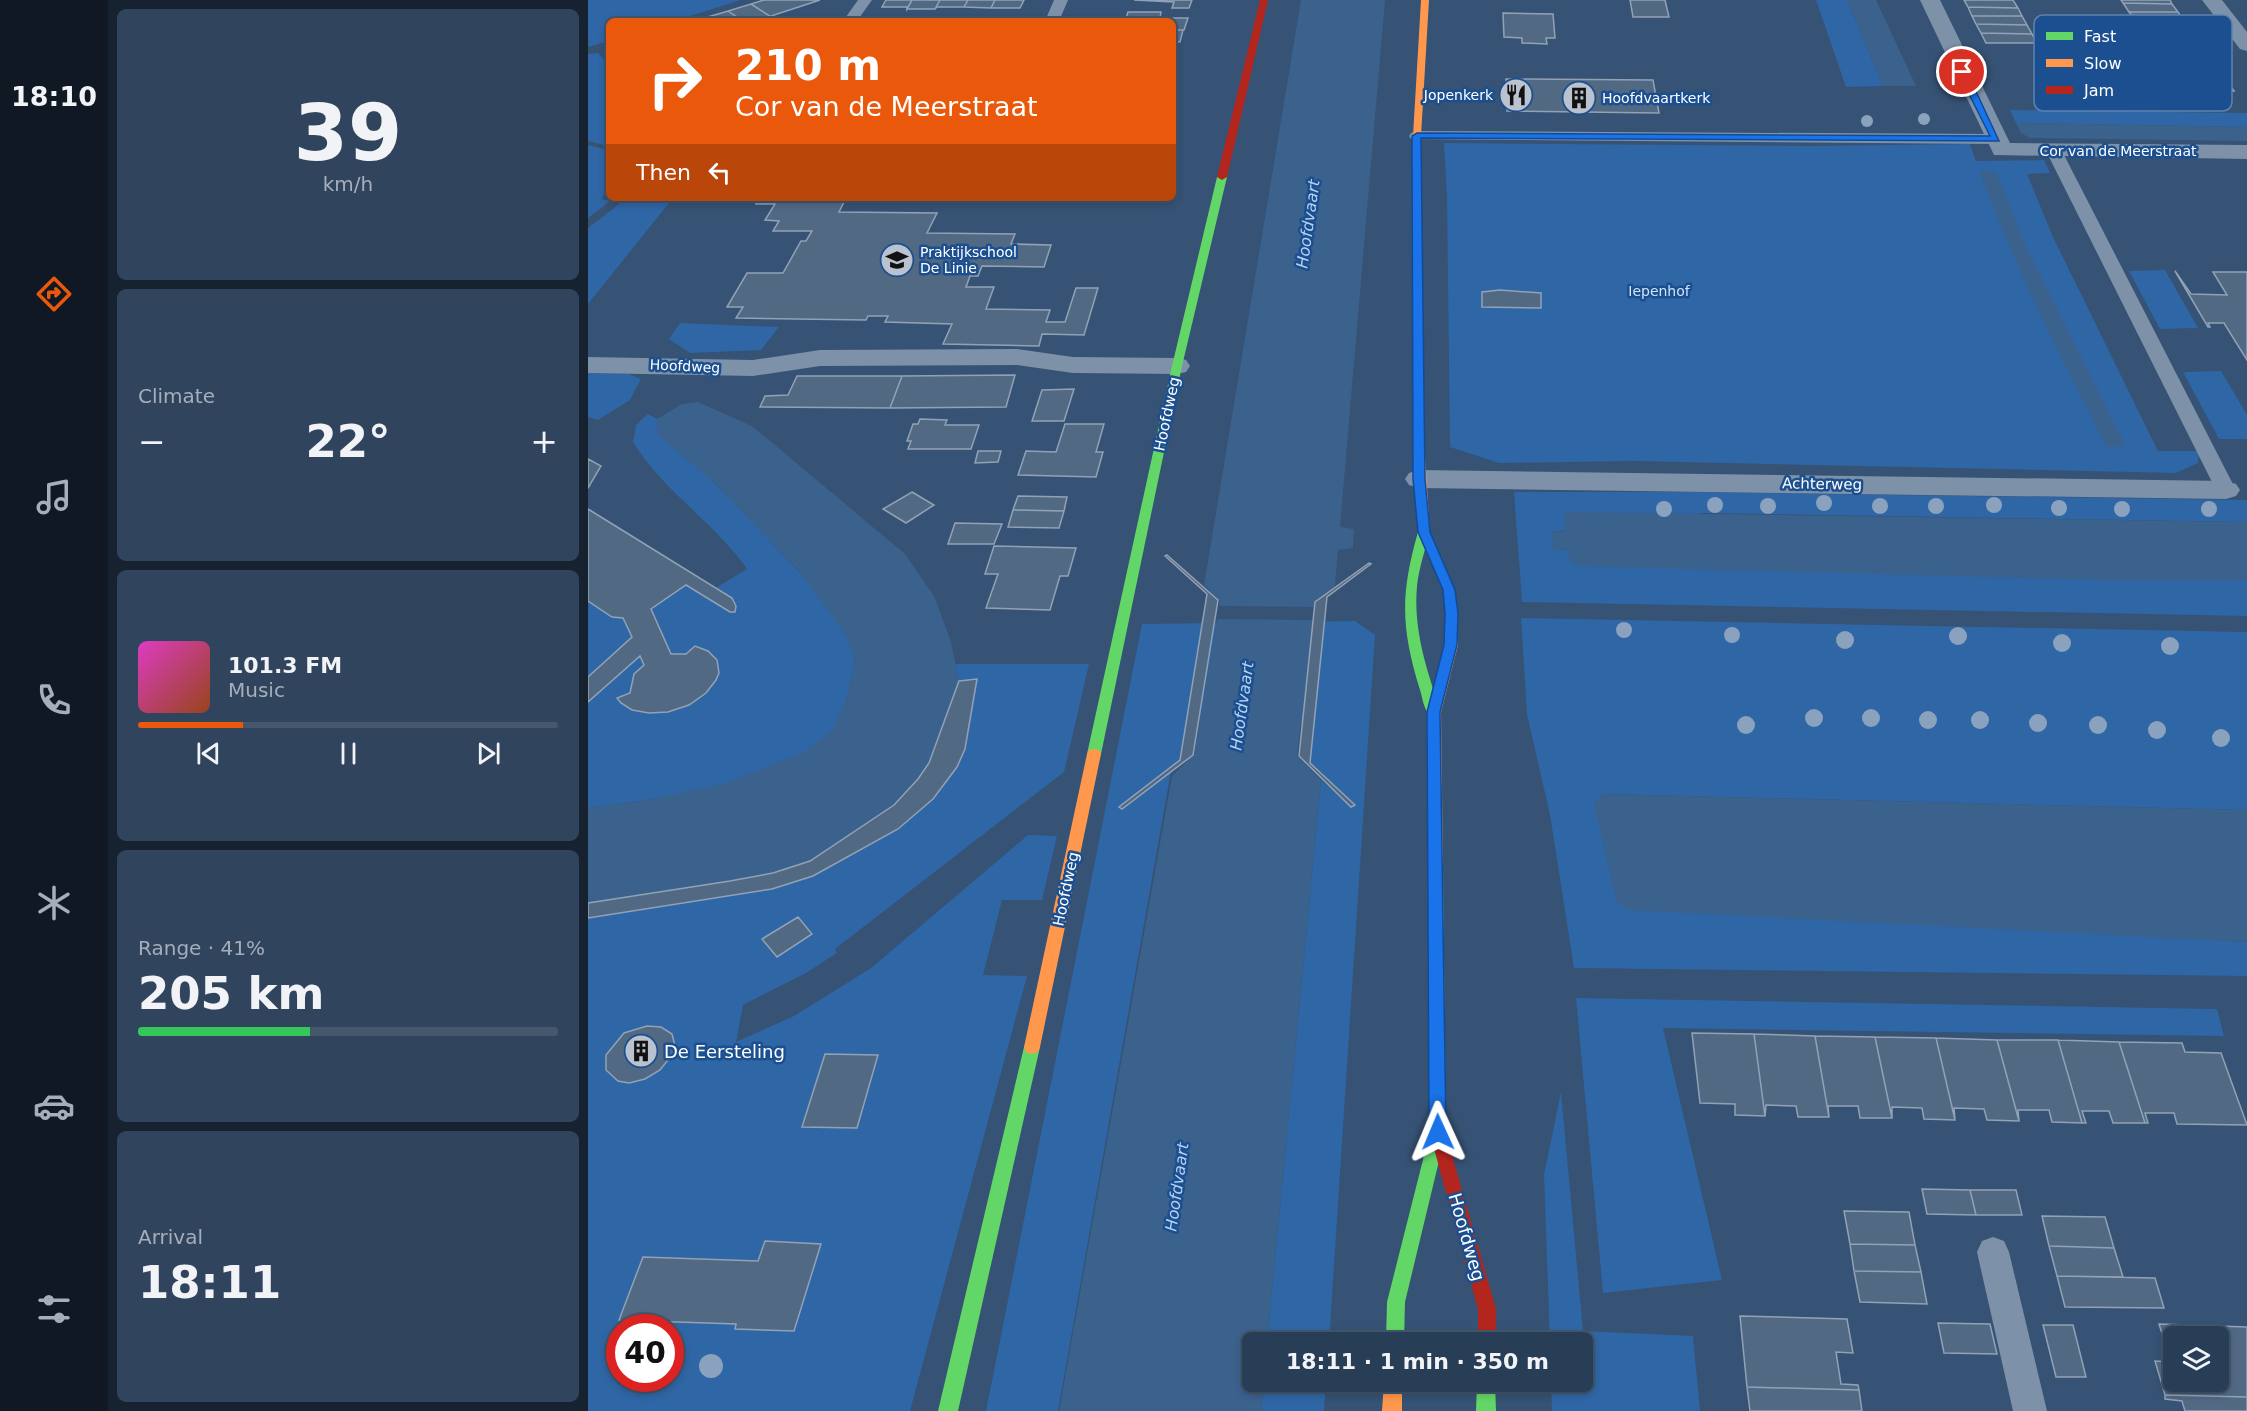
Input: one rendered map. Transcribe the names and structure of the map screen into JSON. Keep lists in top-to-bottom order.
{
  "streets": {
    "street": ["Cor van de Meerstraat", "Hoofdweg", "Achterweg"]
  },
  "crossings": [
    ["Cor van de Meerstraat", "Hoofdweg"],
    ["Hoofdweg", "Achterweg"]
  ],
  "water": ["Hoofdvaart"],
  "parks": ["Iepenhof"],
  "places": {
    "restaurant": ["Jopenkerk"],
    "building": ["Hoofdvaartkerk", "De Eersteling"],
    "school or university": ["Praktijkschool De Linie"]
  },
  "legend": ["Fast", "Slow", "Jam"],
  "page": {
    "tabs": "18:10",
    "tile": [
      ["39", "km/h"],
      "Climate",
      ["Range · 41%", "205 km"],
      ["Arrival", "18:11"]
    ],
    "turn": ["210 m", "Cor van de Meerstraat"],
    "then": "Then",
    "heat": ["−", "22°", "+"],
    "song": ["101.3 FM", "Music"],
    "limit": "40",
    "trip": "18:11 · 1 min · 350 m"
  }
}
